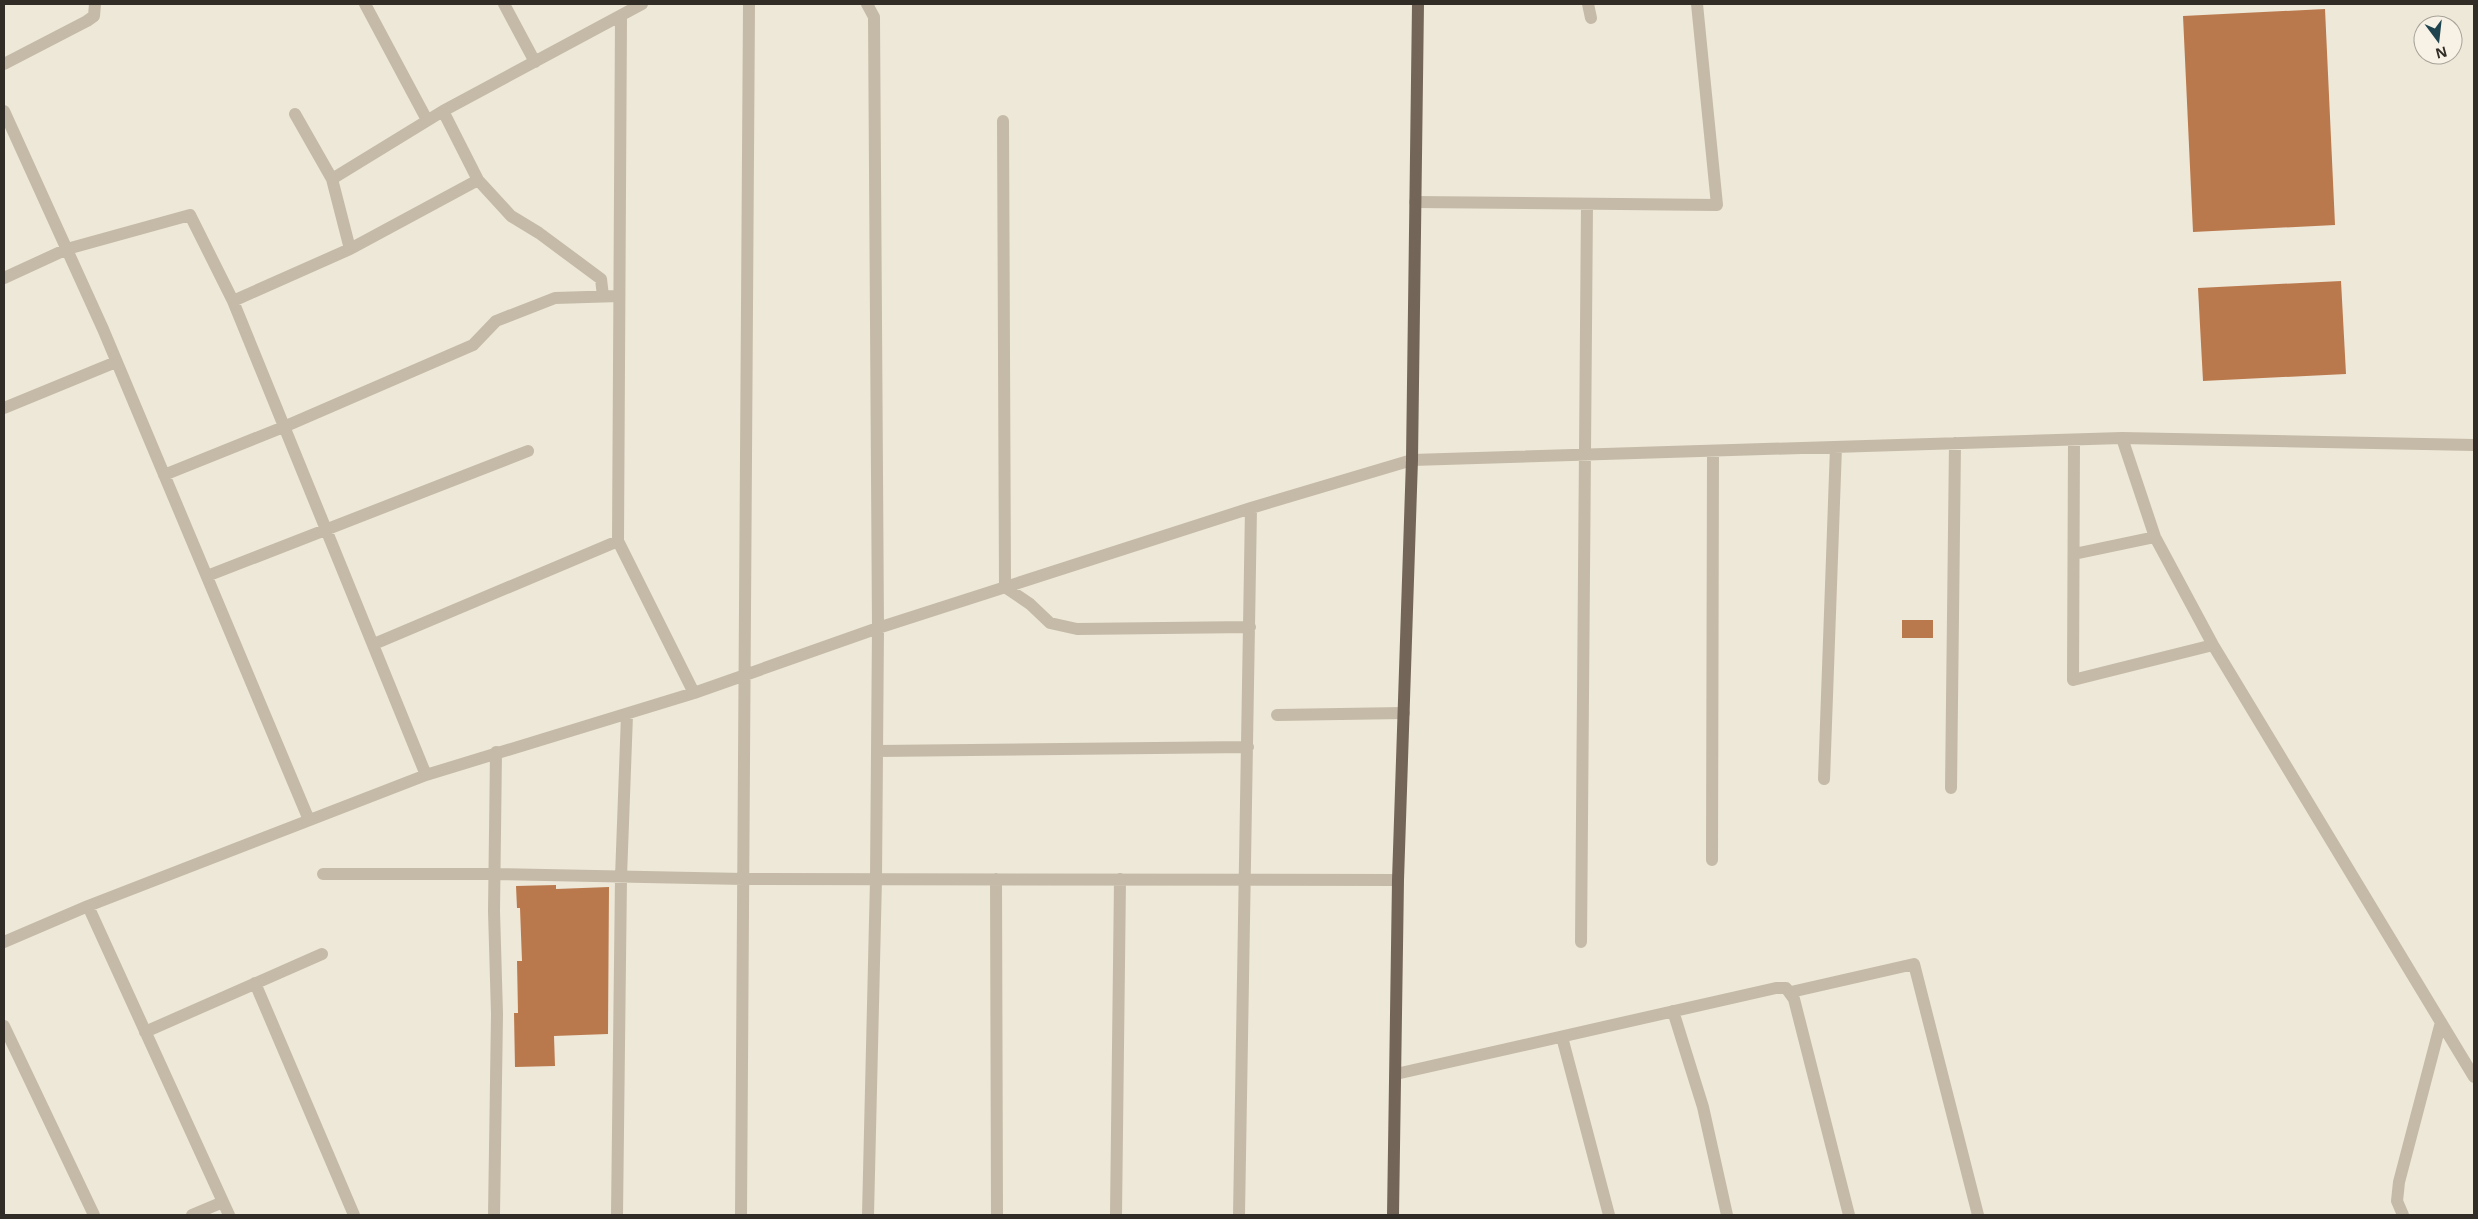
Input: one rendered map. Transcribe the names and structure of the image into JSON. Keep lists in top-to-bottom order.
{
  "north": "bottom"
}
